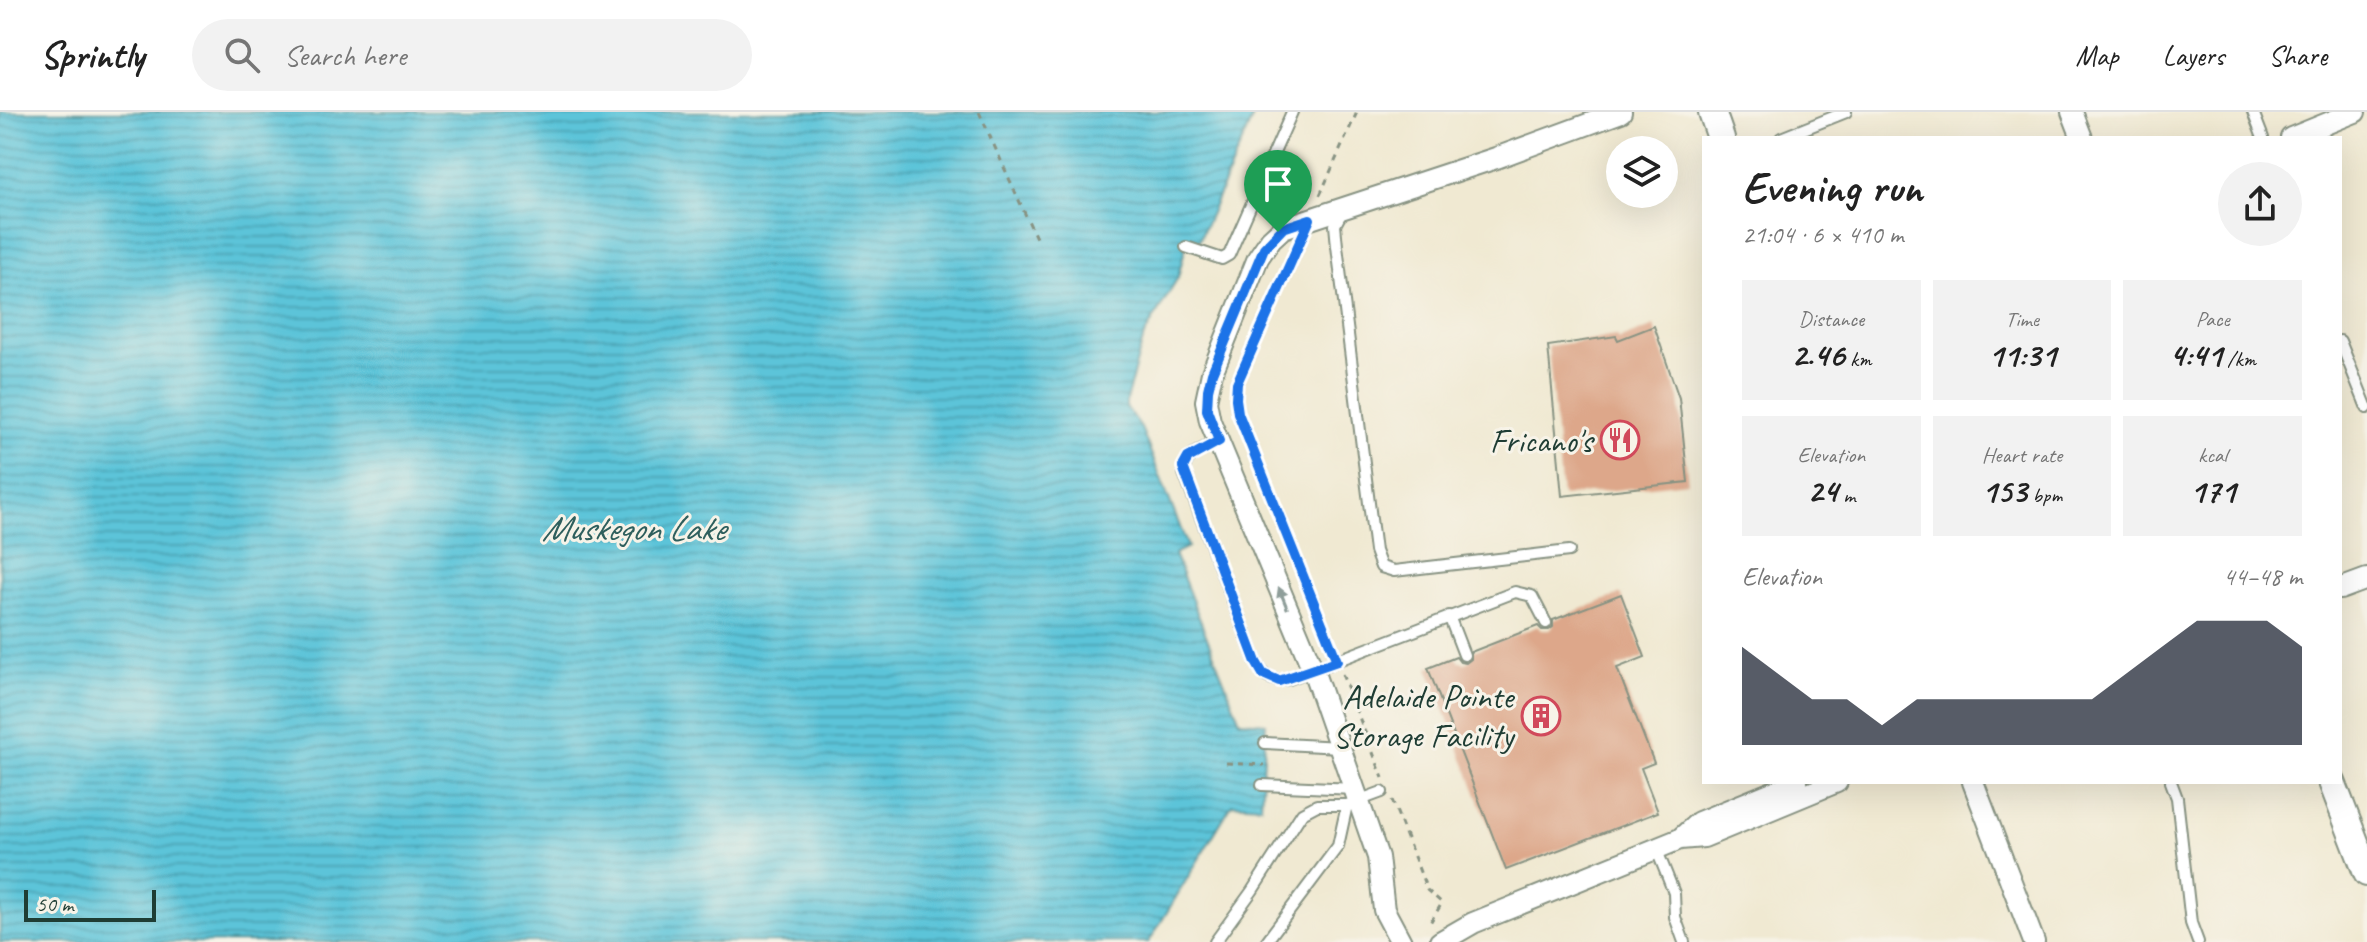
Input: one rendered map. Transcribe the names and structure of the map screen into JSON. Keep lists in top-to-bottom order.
{
  "water": ["Muskegon Lake"],
  "places": {
    "restaurant": ["Fricano's"],
    "building": ["Adelaide Pointe Storage Facility"]
  },
  "scale_bar": "50 m",
  "page": {
    "header": "Sprintly",
    "search": "Search here",
    "nav": ["Map", "Layers", "Share"],
    "heading": ["Evening run", "21:04 · 6 × 410 m"],
    "stats": [
      ["Distance", "2.46 km"],
      ["Time", "11:31"],
      ["Pace", "4:41 /km"],
      ["Elevation", "24 m"],
      ["Heart rate", "153 bpm"],
      ["kcal", "171"]
    ],
    "chart": ["Elevation", "44–48 m"],
    "scale": "50 m"
  }
}
